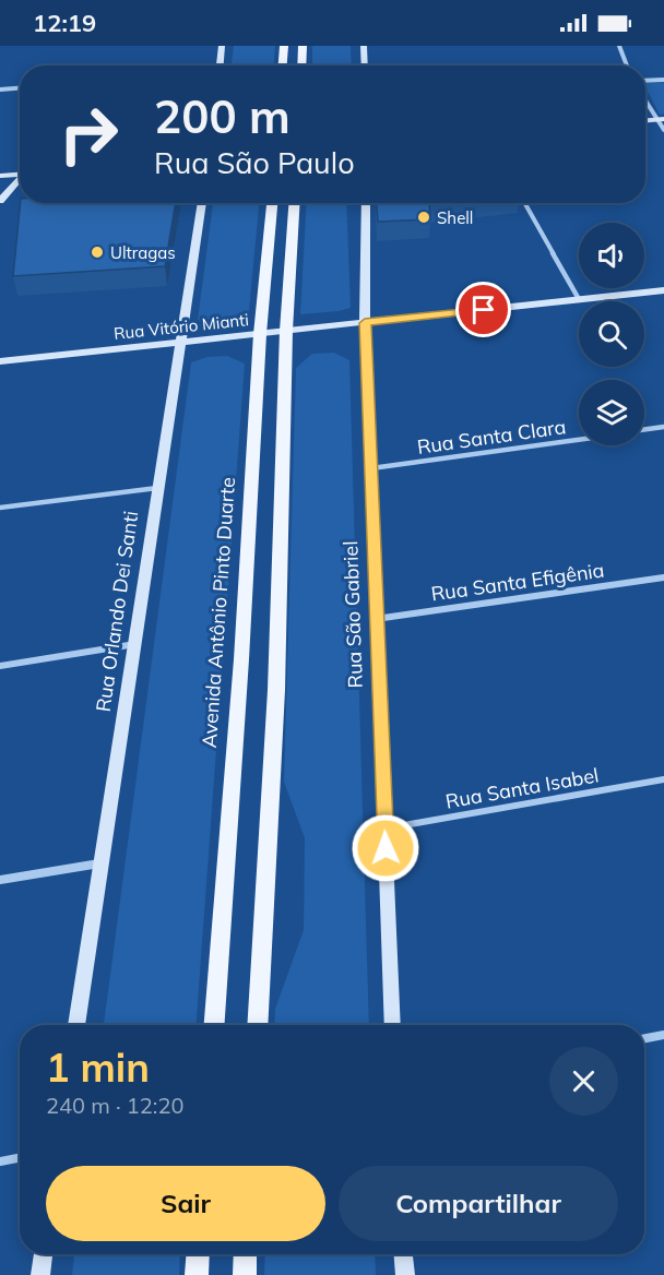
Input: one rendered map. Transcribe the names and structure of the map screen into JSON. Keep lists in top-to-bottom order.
{
  "streets": {
    "main road": [
      "Rua Vitório Mianti",
      "Rua Orlando Dei Santi",
      "Avenida Antônio Pinto Duarte",
      "Rua São Gabriel"
    ],
    "street": ["Rua Santa Clara", "Rua Santa Efigênia", "Rua Santa Isabel"]
  },
  "crossings": [
    ["Rua Vitório Mianti", "Rua Orlando Dei Santi"],
    ["Rua Vitório Mianti", "Avenida Antônio Pinto Duarte"],
    ["Rua Vitório Mianti", "Rua São Gabriel"],
    ["Rua Santa Clara", "Rua São Gabriel"],
    ["Rua Santa Efigênia", "Rua São Gabriel"],
    ["Rua São Gabriel", "Rua Santa Isabel"]
  ],
  "places": ["Shell", "Ultragas"],
  "page": {
    "status": "12:19",
    "turn": ["200 m", "Rua São Paulo"],
    "heading": ["1 min", "240 m · 12:20"],
    "buttons": ["Sair", "Compartilhar"]
  }
}
